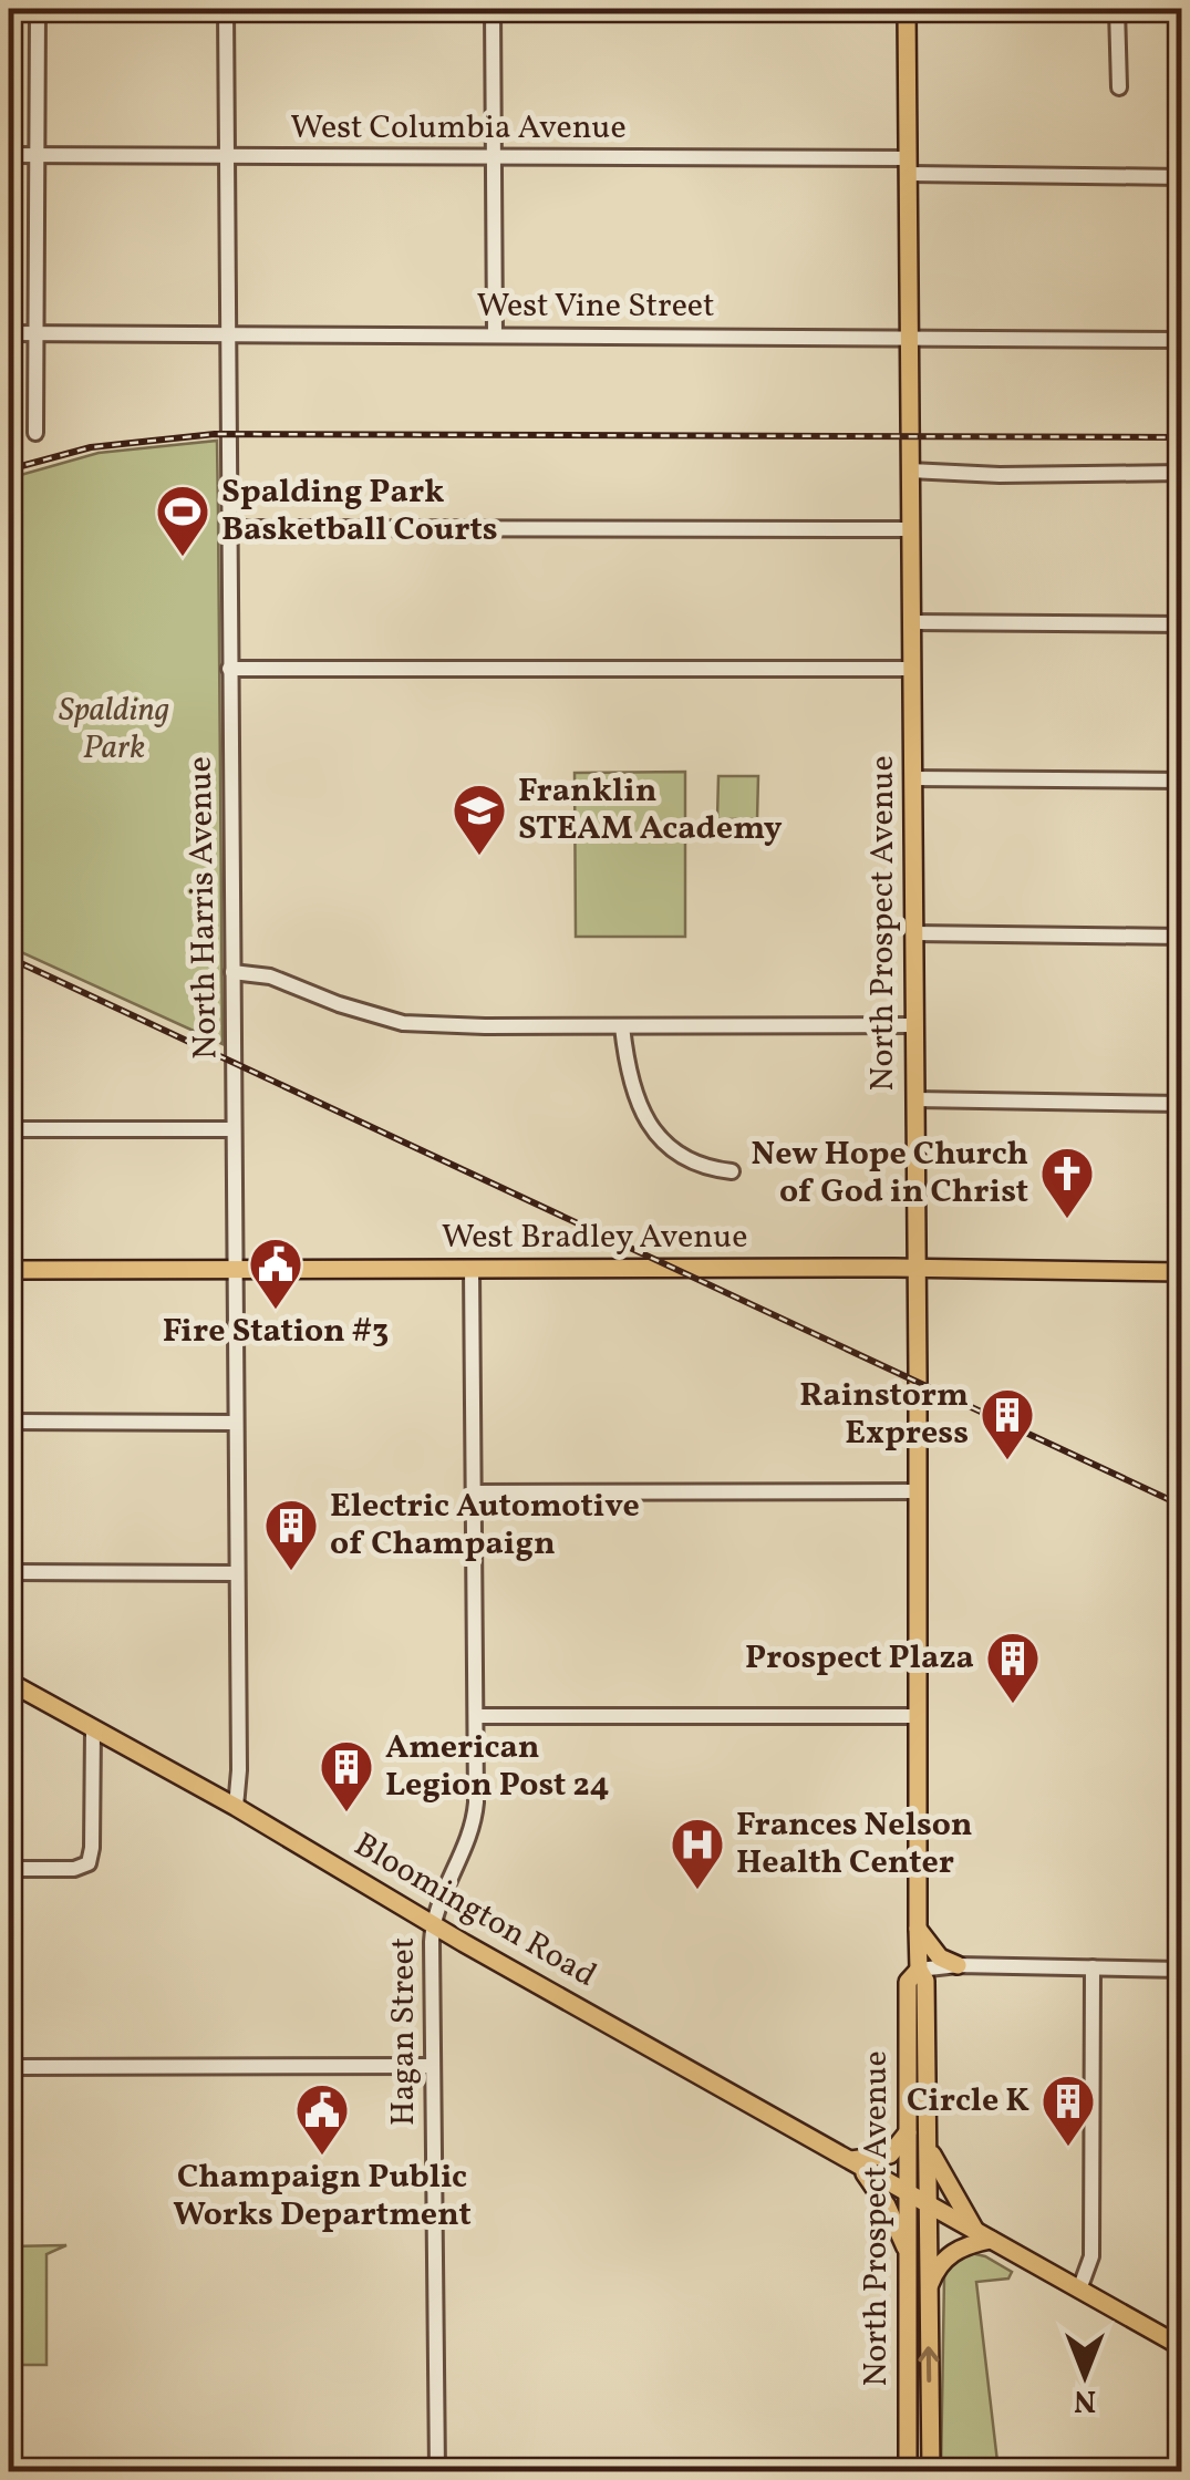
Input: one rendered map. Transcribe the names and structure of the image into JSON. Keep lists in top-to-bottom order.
{
  "streets": {
    "main road": ["North Prospect Avenue", "West Bradley Avenue", "Bloomington Road"],
    "street": [
      "West Columbia Avenue",
      "West Vine Street",
      "North Harris Avenue",
      "Hagan Street"
    ]
  },
  "crossings": [
    ["West Columbia Avenue", "North Harris Avenue"],
    ["West Columbia Avenue", "North Prospect Avenue"],
    ["West Vine Street", "North Harris Avenue"],
    ["West Vine Street", "North Prospect Avenue"],
    ["North Harris Avenue", "West Bradley Avenue"],
    ["North Harris Avenue", "Bloomington Road"],
    ["North Prospect Avenue", "West Bradley Avenue"],
    ["North Prospect Avenue", "Bloomington Road"],
    ["West Bradley Avenue", "Hagan Street"],
    ["Bloomington Road", "Hagan Street"]
  ],
  "parks": ["Spalding Park"],
  "places": {
    "sports": ["Spalding Park Basketball Courts"],
    "school or university": ["Franklin STEAM Academy"],
    "church": ["New Hope Church of God in Christ"],
    "public building": ["Fire Station #3", "Champaign Public Works Department"],
    "building": [
      "Rainstorm Express",
      "Electric Automotive of Champaign",
      "Prospect Plaza",
      "American Legion Post 24",
      "Circle K"
    ],
    "hospital": ["Frances Nelson Health Center"]
  },
  "north": "bottom"
}
